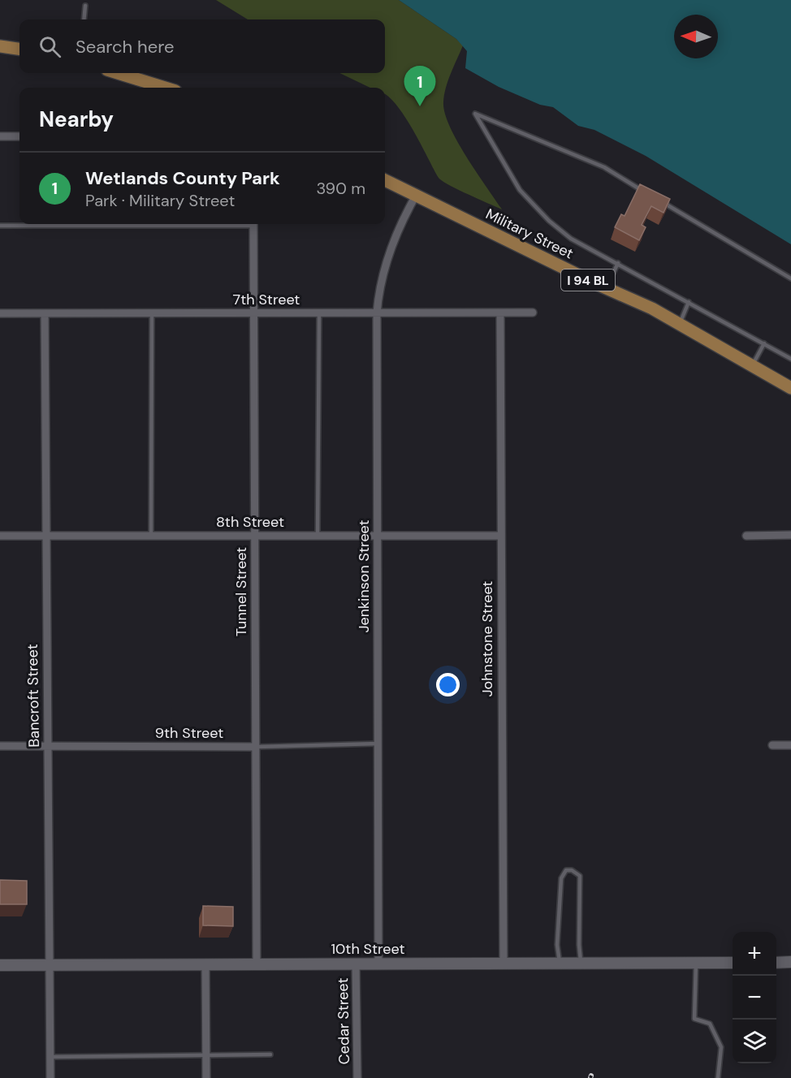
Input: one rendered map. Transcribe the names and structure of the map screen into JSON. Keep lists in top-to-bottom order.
{
  "streets": {
    "main road": ["Military Street", "I 94 BL"],
    "street": [
      "7th Street",
      "8th Street",
      "Jenkinson Street",
      "Tunnel Street",
      "Johnstone Street",
      "Bancroft Street",
      "9th Street",
      "10th Street",
      "Cedar Street"
    ]
  },
  "crossings": [
    ["Military Street", "Jenkinson Street"],
    ["7th Street", "Jenkinson Street"],
    ["7th Street", "Tunnel Street"],
    ["7th Street", "Johnstone Street"],
    ["7th Street", "Bancroft Street"],
    ["8th Street", "Jenkinson Street"],
    ["8th Street", "Tunnel Street"],
    ["8th Street", "Johnstone Street"],
    ["8th Street", "Bancroft Street"],
    ["Jenkinson Street", "9th Street"],
    ["Jenkinson Street", "10th Street"],
    ["Tunnel Street", "9th Street"],
    ["Tunnel Street", "10th Street"],
    ["Johnstone Street", "10th Street"],
    ["Bancroft Street", "9th Street"],
    ["Bancroft Street", "10th Street"],
    ["10th Street", "Cedar Street"]
  ],
  "north": "left",
  "page": {
    "search": "Search here",
    "pins": "1",
    "heading": "Nearby",
    "list": [
      {
        "mark": "1",
        "name": "Wetlands County Park",
        "note": "Park · Military Street",
        "value": "390 m"
      }
    ],
    "map_buttons": ["+", "−"]
  }
}
